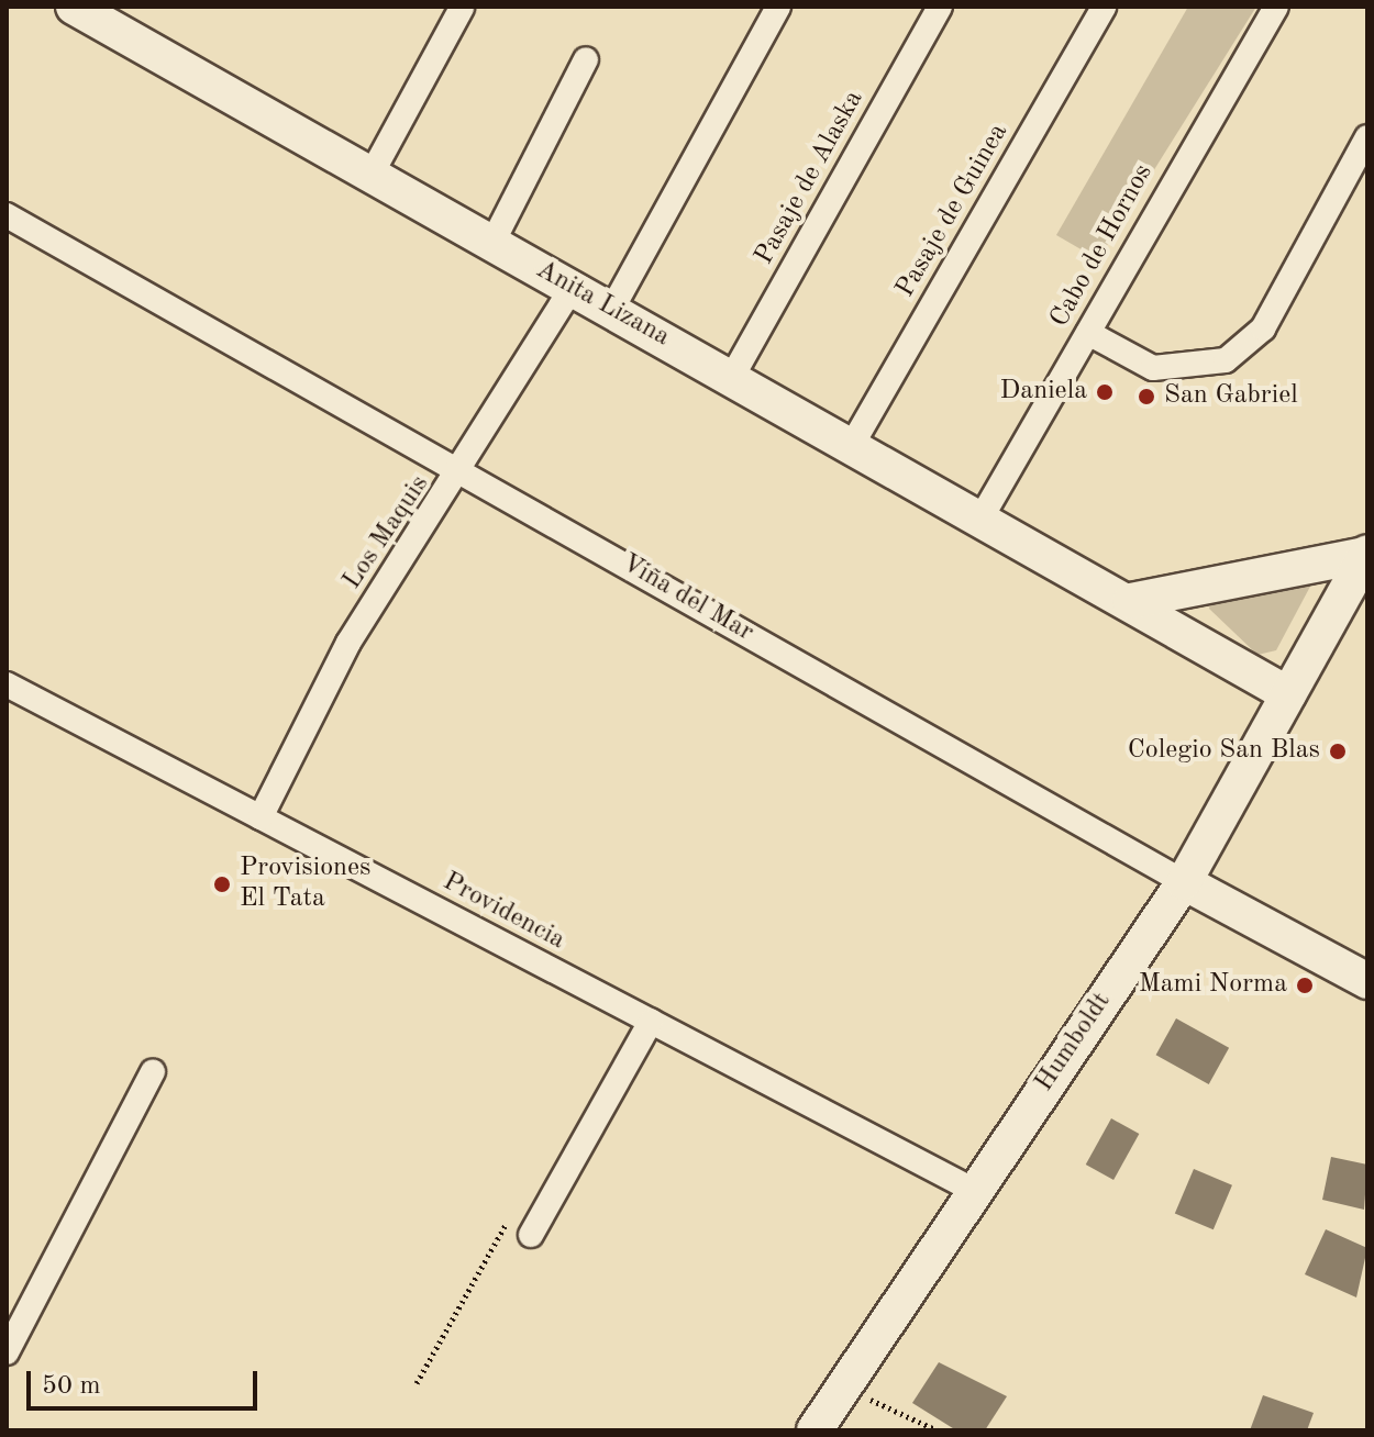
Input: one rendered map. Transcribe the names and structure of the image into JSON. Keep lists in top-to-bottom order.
{
  "streets": {
    "main road": ["Anita Lizana", "Viña del Mar", "Humboldt"],
    "street": [
      "Pasaje de Alaska",
      "Pasaje de Guinea",
      "Cabo de Hornos",
      "Los Maquis",
      "Providencia"
    ]
  },
  "crossings": [
    ["Pasaje de Alaska", "Anita Lizana"],
    ["Pasaje de Guinea", "Anita Lizana"],
    ["Cabo de Hornos", "Anita Lizana"],
    ["Anita Lizana", "Los Maquis"],
    ["Anita Lizana", "Humboldt"],
    ["Los Maquis", "Viña del Mar"],
    ["Los Maquis", "Providencia"],
    ["Viña del Mar", "Humboldt"],
    ["Providencia", "Humboldt"]
  ],
  "places": [
    "Daniela",
    "San Gabriel",
    "Colegio San Blas",
    "Provisiones El Tata",
    "Mami Norma"
  ],
  "scale_bar": "50 m"
}
